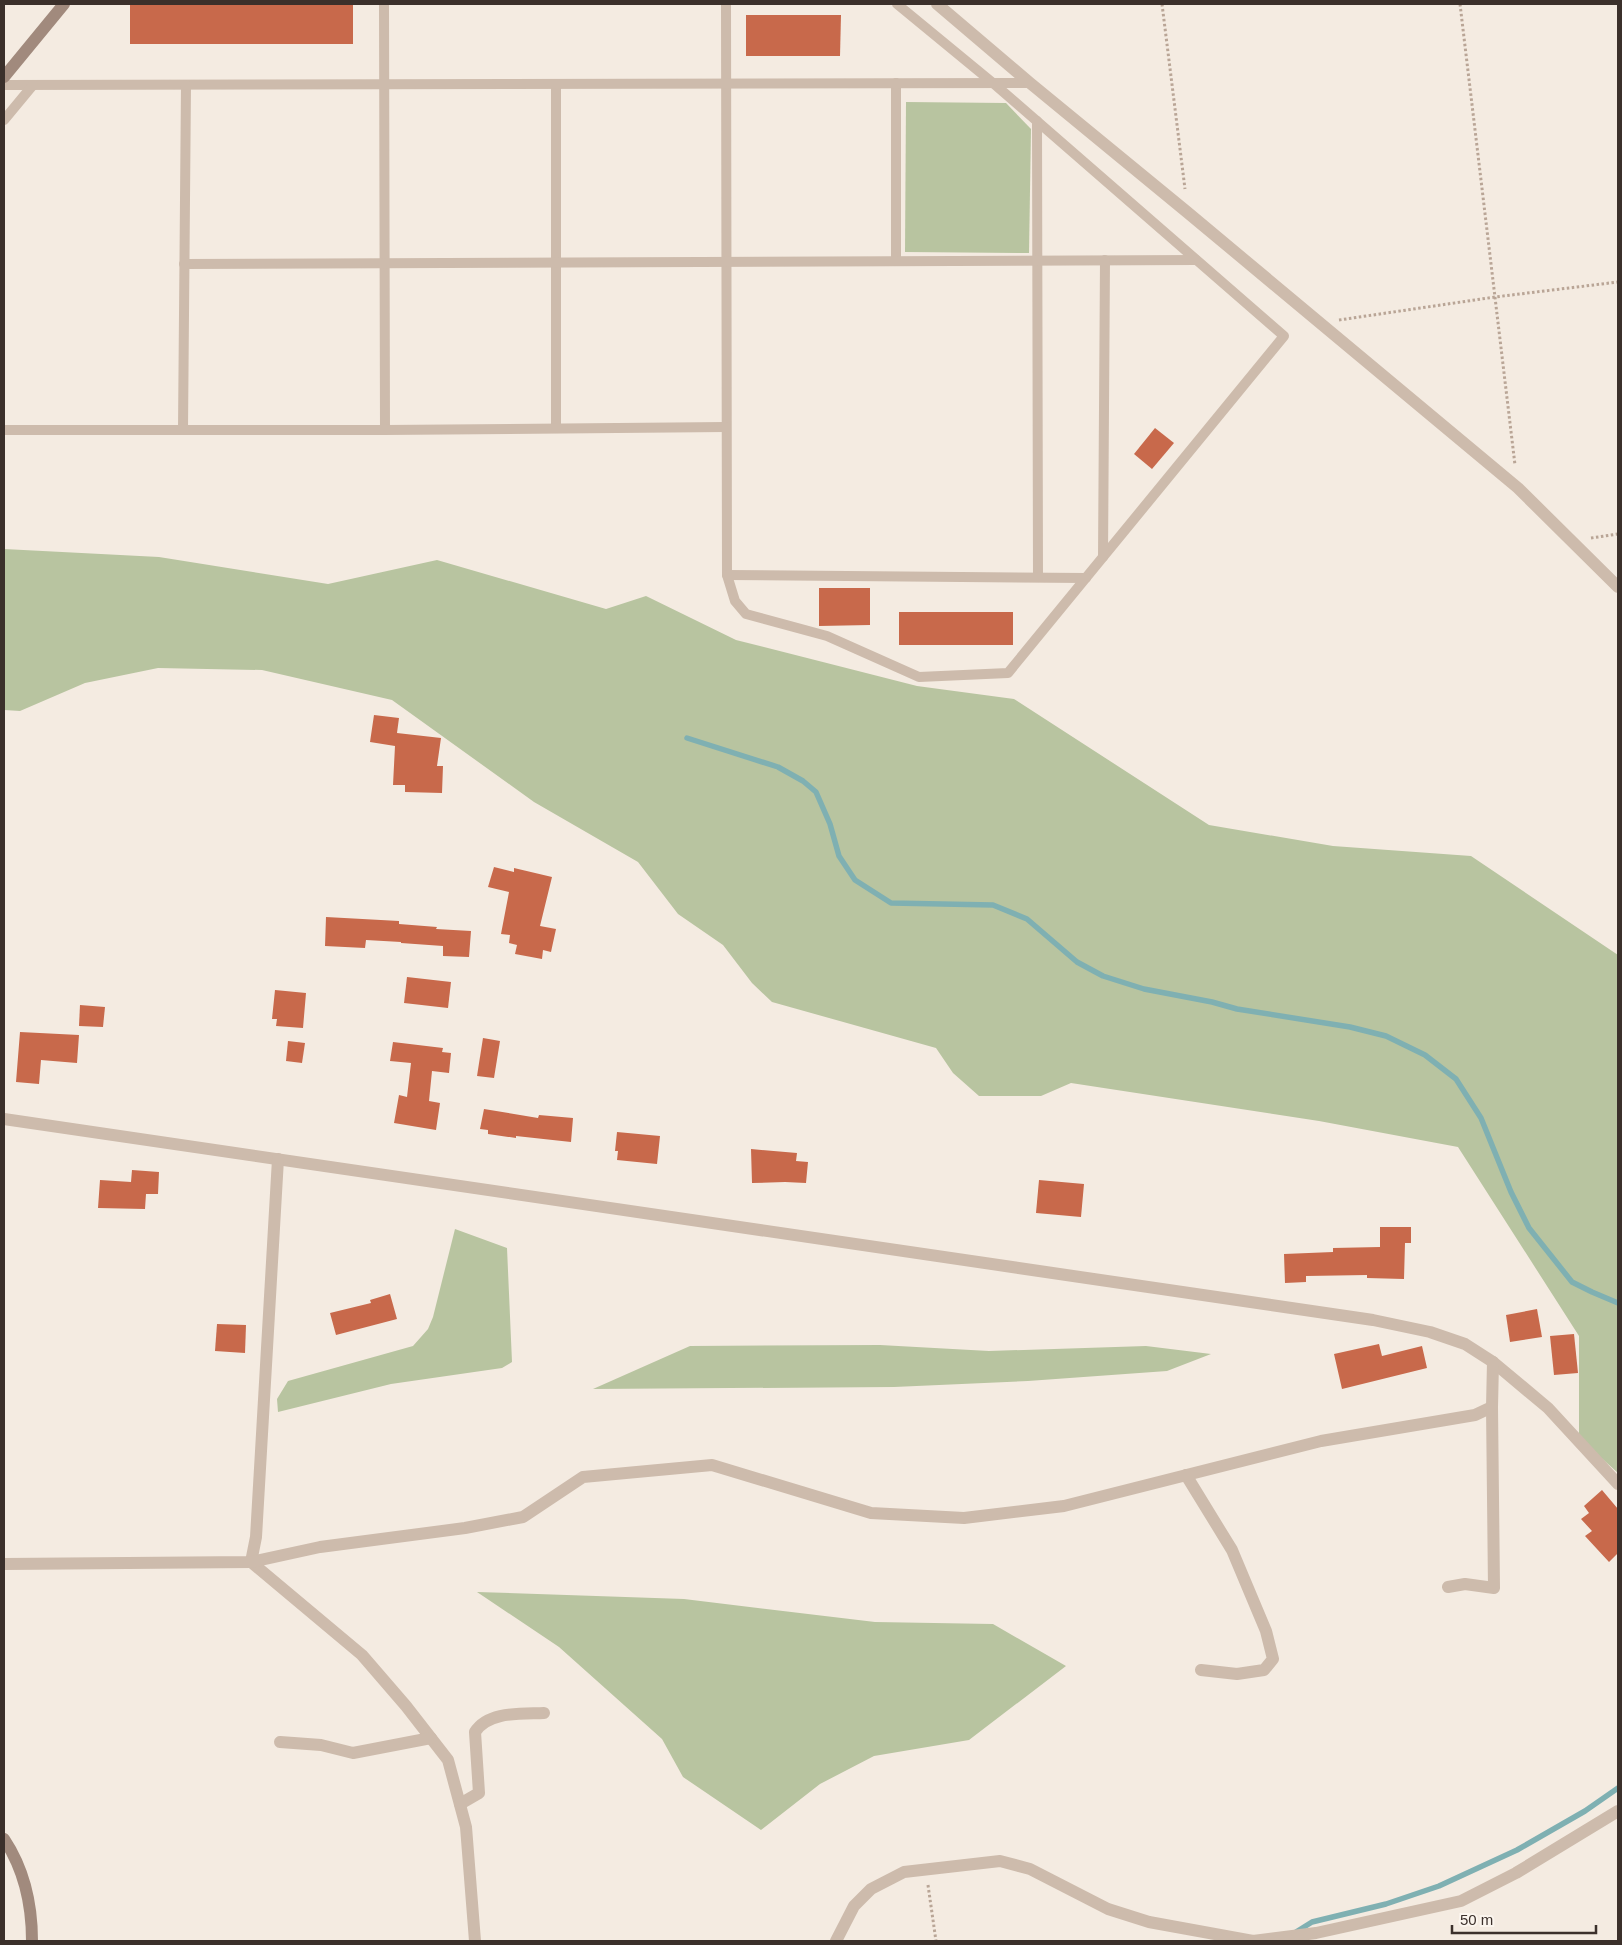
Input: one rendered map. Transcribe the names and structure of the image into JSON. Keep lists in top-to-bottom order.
{
  "scale_bar": "50 m"
}
